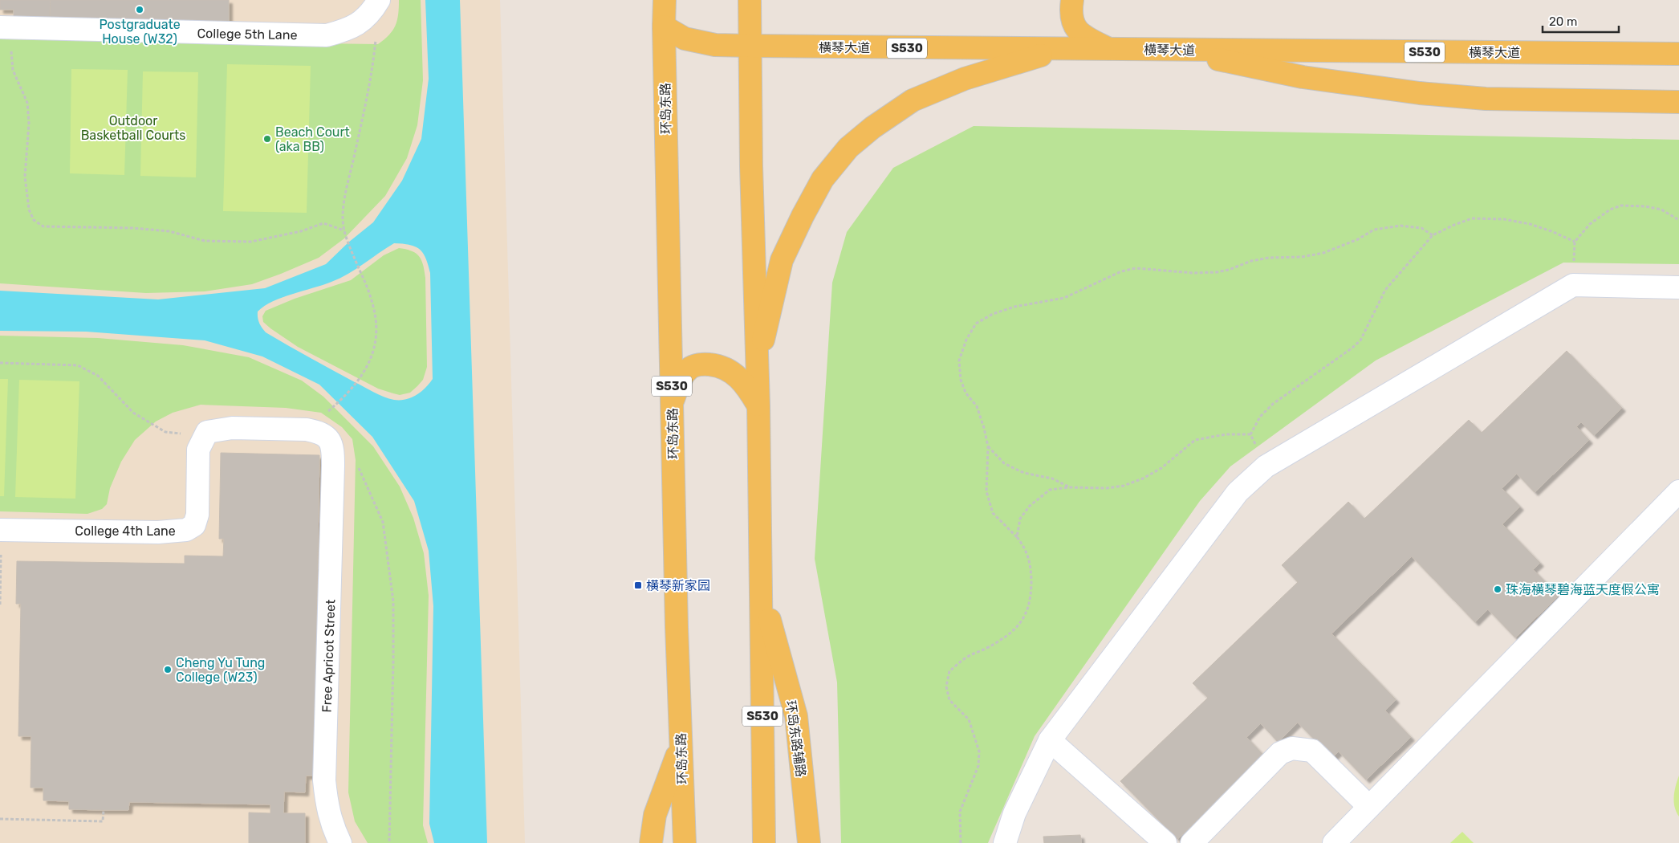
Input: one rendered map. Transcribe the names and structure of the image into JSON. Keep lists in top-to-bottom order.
{
  "streets": {
    "main road": [
      "横琴大道",
      "S530",
      "环岛东路",
      "环岛东路辅路"
    ],
    "street": ["College 5th Lane", "College 4th Lane", "Free Apricot Street"]
  },
  "crossings": [
    ["横琴大道", "S530"],
    ["横琴大道", "环岛东路"],
    ["S530", "环岛东路辅路"],
    ["College 4th Lane", "Free Apricot Street"]
  ],
  "parks": ["Outdoor Basketball Courts"],
  "places": {
    "other": [
      "Postgraduate House (W32)",
      "Beach Court (aka BB)",
      "珠海横琴碧海蓝天度假公寓",
      "Cheng Yu Tung College (W23)"
    ],
    "transit": ["横琴新家园"]
  },
  "scale_bar": "20 m"
}
